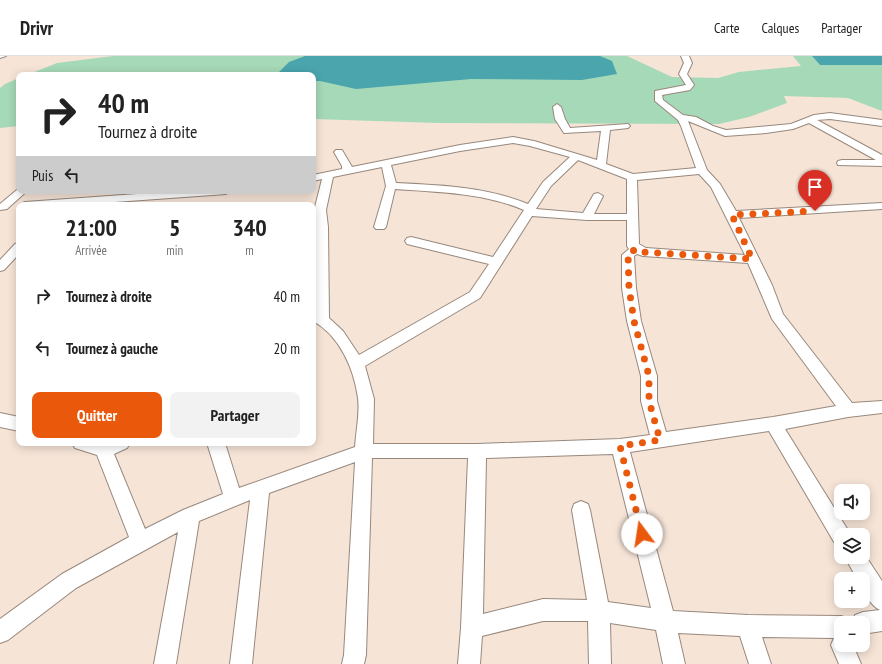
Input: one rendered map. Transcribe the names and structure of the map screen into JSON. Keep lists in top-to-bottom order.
{
  "page": {
    "header": "Drivr",
    "nav": ["Carte", "Calques", "Partager"],
    "turn": ["40 m", "Tournez à droite"],
    "then": "Puis",
    "eta": [
      "21:00",
      "Arrivée",
      "5",
      "min",
      "340",
      "m"
    ],
    "list": [
      {
        "name": "Tournez à droite",
        "value": "40 m"
      },
      {
        "name": "Tournez à gauche",
        "value": "20 m"
      }
    ],
    "buttons": ["Quitter", "Partager"],
    "map_buttons": ["+", "−"]
  }
}
